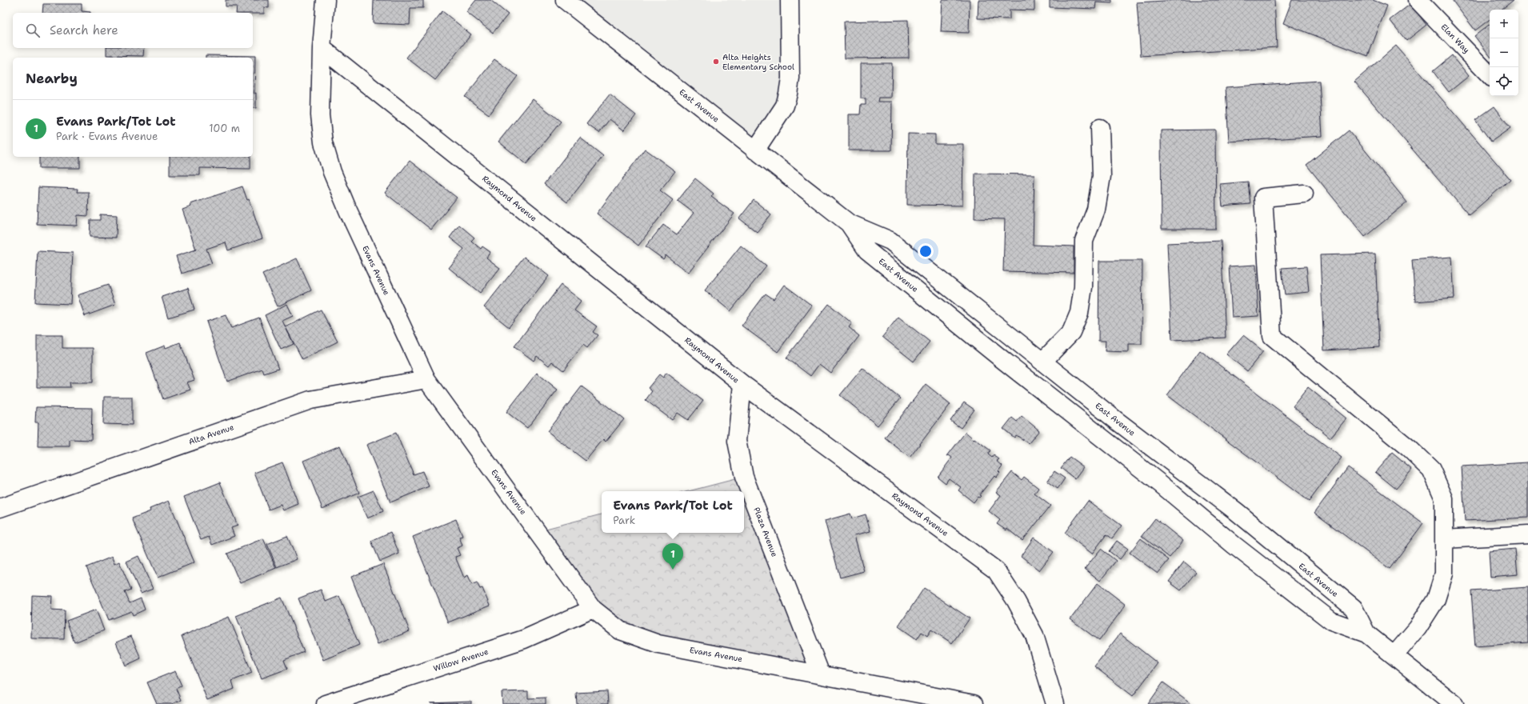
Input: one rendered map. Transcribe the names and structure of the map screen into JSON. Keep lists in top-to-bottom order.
{
  "streets": {
    "street": [
      "Elan Way",
      "East Avenue",
      "Raymond Avenue",
      "Evans Avenue",
      "Alta Avenue",
      "Plaza Avenue",
      "Willow Avenue"
    ]
  },
  "crossings": [
    ["Raymond Avenue", "Evans Avenue"],
    ["Raymond Avenue", "Plaza Avenue"],
    ["Evans Avenue", "Alta Avenue"],
    ["Evans Avenue", "Plaza Avenue"],
    ["Evans Avenue", "Willow Avenue"]
  ],
  "places": ["Alta Heights Elementary School"],
  "page": {
    "map_buttons": ["+", "−"],
    "search": "Search here",
    "heading": "Nearby",
    "list": [
      {
        "mark": "1",
        "name": "Evans Park/Tot Lot",
        "note": "Park · Evans Avenue",
        "value": "100 m"
      }
    ],
    "popup": ["Evans Park/Tot Lot", "Park"],
    "pins": "1"
  }
}
